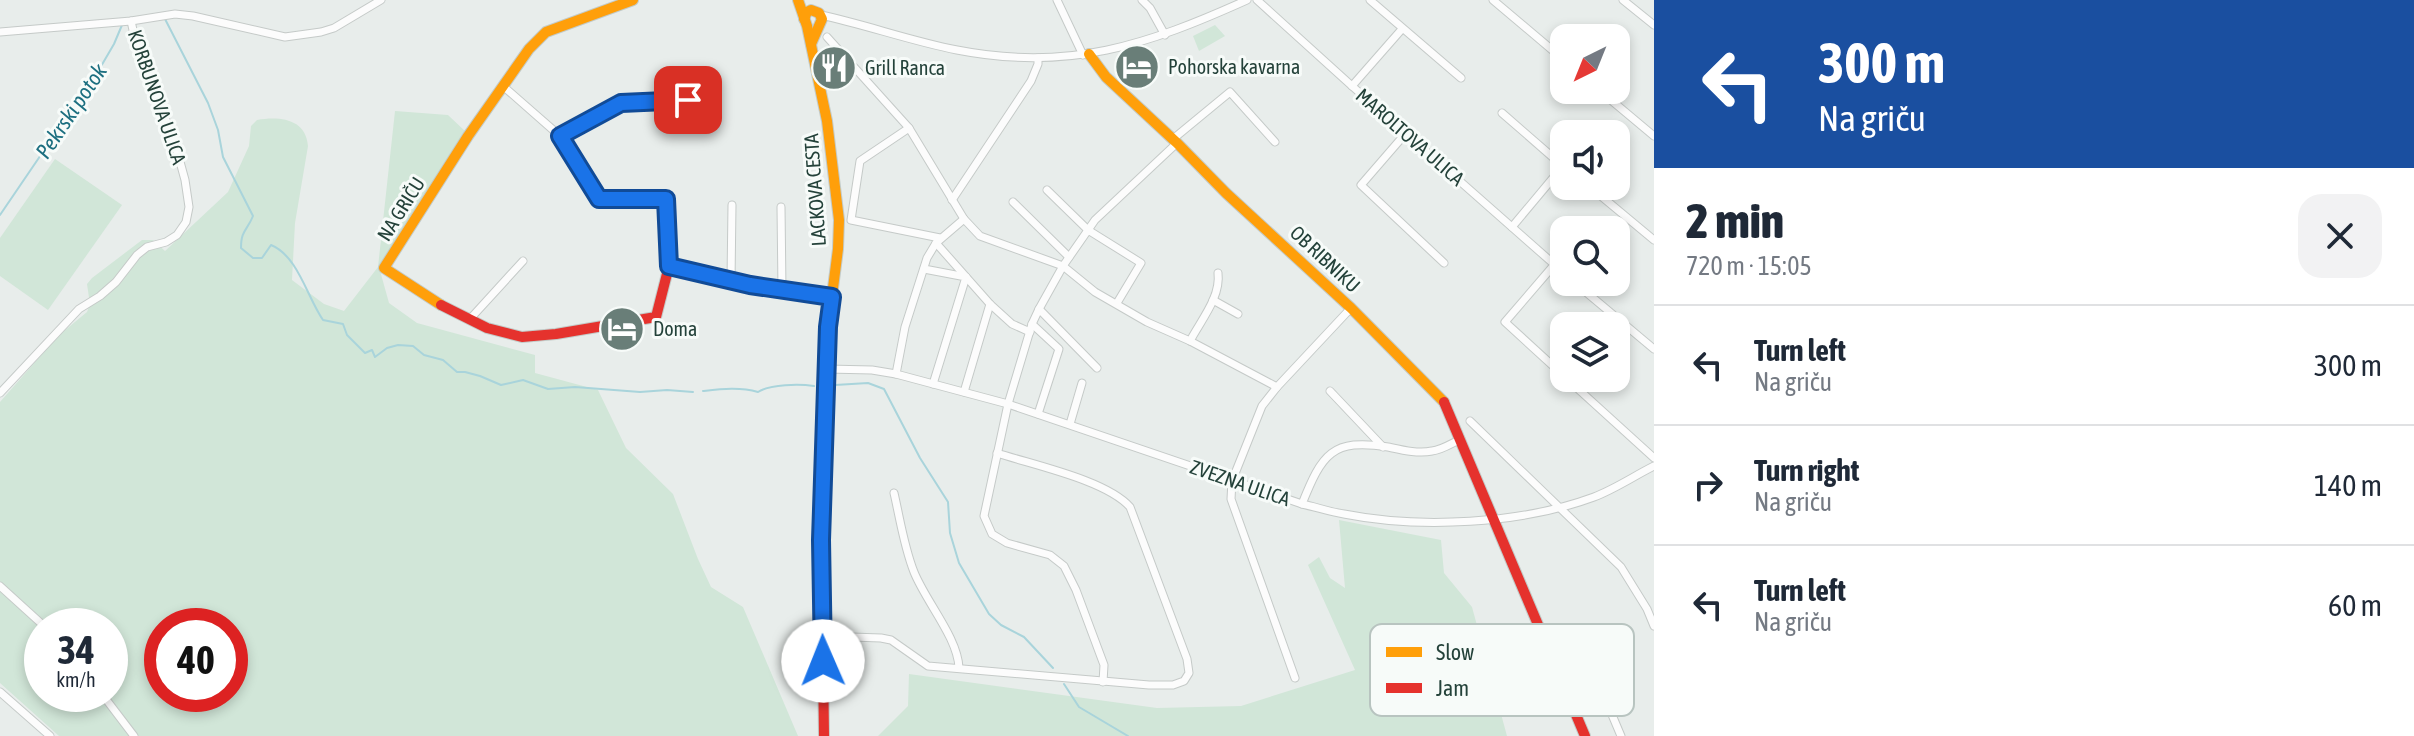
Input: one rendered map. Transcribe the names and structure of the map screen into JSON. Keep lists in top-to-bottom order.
{
  "streets": {
    "street": [
      "KORBUNOVA ULICA",
      "MAROLTOVA ULICA",
      "LACKOVA CESTA",
      "NA GRIČU",
      "OB RIBNIKU",
      "ZVEZNA ULICA"
    ]
  },
  "crossings": [
    ["LACKOVA CESTA", "ZVEZNA ULICA"],
    ["OB RIBNIKU", "ZVEZNA ULICA"]
  ],
  "water": ["Pekrski potok"],
  "places": {
    "hotel": ["Pohorska kavarna", "Doma"],
    "restaurant": ["Grill Ranca"]
  },
  "legend": ["Slow", "Jam"],
  "north": "bottom left",
  "page": {
    "turn": ["300 m", "Na griču"],
    "heading": ["2 min", "720 m · 15:05"],
    "list": [
      {
        "name": "Turn left",
        "note": "Na griču",
        "value": "300 m"
      },
      {
        "name": "Turn right",
        "note": "Na griču",
        "value": "140 m"
      },
      {
        "name": "Turn left",
        "note": "Na griču",
        "value": "60 m"
      }
    ],
    "speed": "34 km/h",
    "limit": "40"
  }
}
